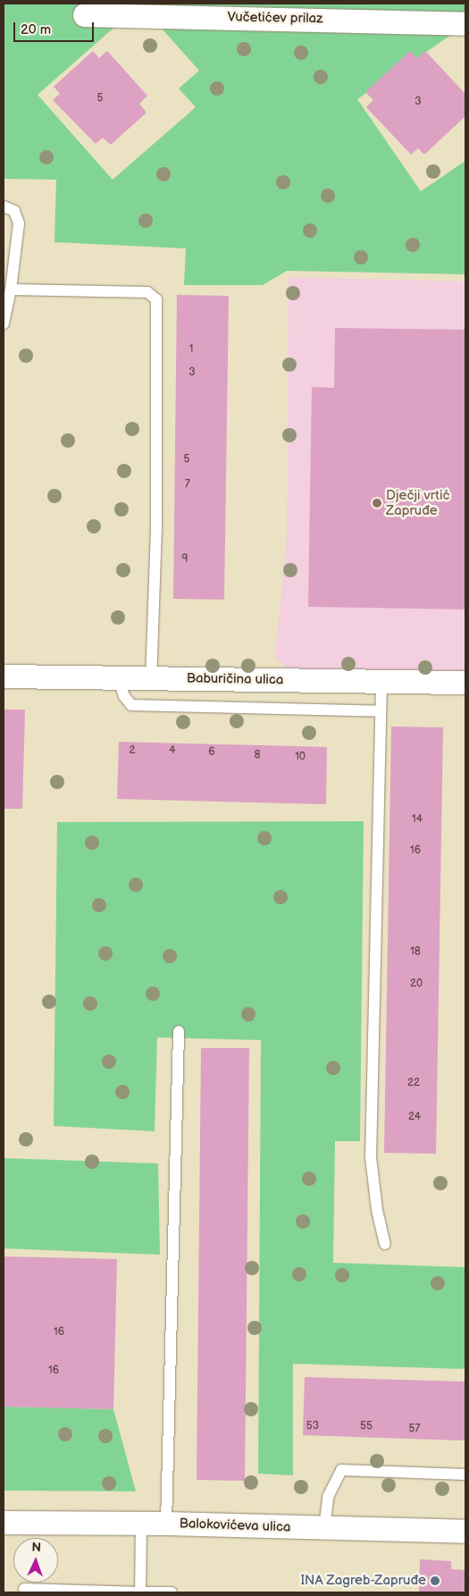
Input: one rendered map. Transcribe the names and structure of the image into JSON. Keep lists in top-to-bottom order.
{
  "streets": {
    "street": ["Vučetićev prilaz", "Baburičina ulica", "Balokovićeva ulica"]
  },
  "places": ["Dječji vrtić Zapruđe", "INA Zagreb-Zapruđe"],
  "house_numbers": [
    "5",
    "3",
    "1",
    "3",
    "5",
    "7",
    "9",
    "2",
    "4",
    "6",
    "8",
    "10",
    "14",
    "16",
    "18",
    "20",
    "22",
    "24",
    "16",
    "16",
    "53",
    "55",
    "57"
  ],
  "scale_bar": "20 m",
  "north": "top"
}
